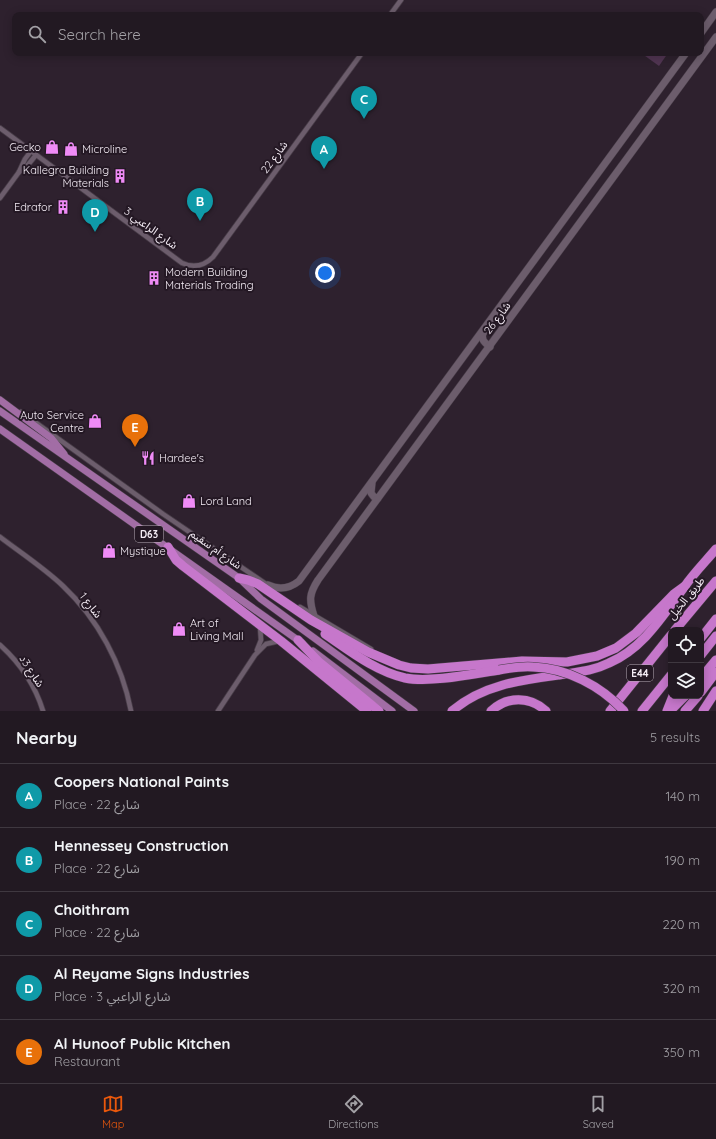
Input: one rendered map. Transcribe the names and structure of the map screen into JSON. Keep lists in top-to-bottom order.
{
  "streets": {
    "highway": ["طريق الخيل", "E44"],
    "main road": ["شارع 26", "D63", "شارع أم سقيم"],
    "street": [
      "شارع 22",
      "شارع الراعبي 3",
      "شارع 1",
      "شارع 3د"
    ]
  },
  "crossings": [
    ["شارع 22", "شارع الراعبي 3"]
  ],
  "places": {
    "shop": [
      "Gecko",
      "Microline",
      "Auto Service Centre",
      "Lord Land",
      "Mystique",
      "Art of Living Mall"
    ],
    "building": ["Kallegra Building Materials", "Edrafor", "Modern Building Materials Trading"],
    "restaurant": ["Hardee's"]
  },
  "page": {
    "search": "Search here",
    "pins": [
      "C",
      "A",
      "B",
      "D",
      "E"
    ],
    "heading": ["Nearby", "5 results"],
    "list": [
      {
        "mark": "A",
        "name": "Coopers National Paints",
        "note": "Place · شارع 22",
        "value": "140 m"
      },
      {
        "mark": "B",
        "name": "Hennessey Construction",
        "note": "Place · شارع 22",
        "value": "190 m"
      },
      {
        "mark": "C",
        "name": "Choithram",
        "note": "Place · شارع 22",
        "value": "220 m"
      },
      {
        "mark": "D",
        "name": "Al Reyame Signs Industries",
        "note": "Place · شارع الراعبي 3",
        "value": "320 m"
      },
      {
        "mark": "E",
        "name": "Al Hunoof Public Kitchen",
        "note": "Restaurant",
        "value": "350 m"
      }
    ],
    "nav": ["Map", "Directions", "Saved"]
  }
}
